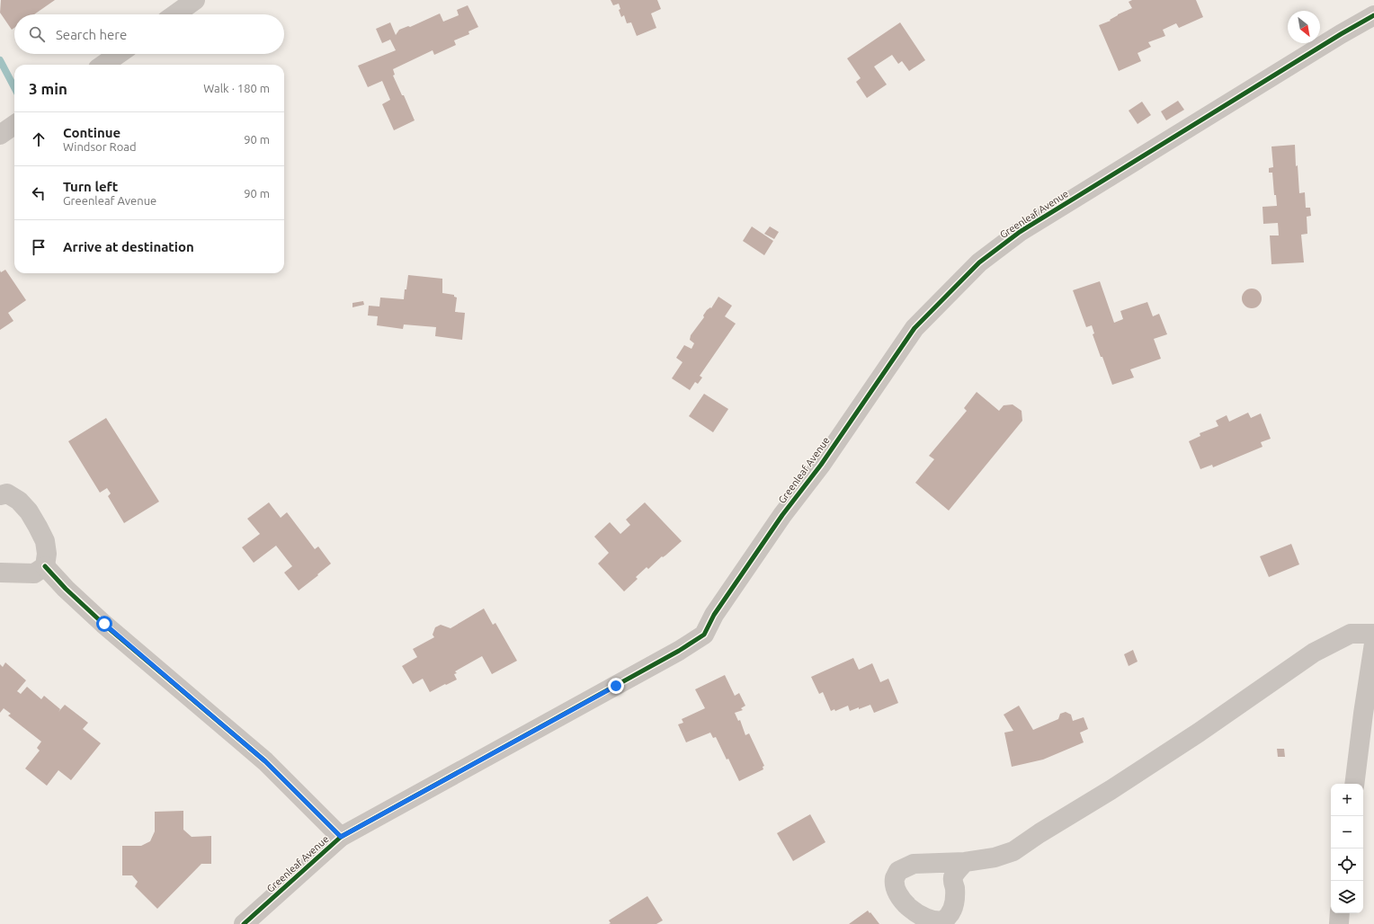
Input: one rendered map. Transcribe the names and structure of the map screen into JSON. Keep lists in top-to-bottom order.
{
  "streets": {
    "street": ["Greenleaf Avenue"]
  },
  "north": "bottom right",
  "page": {
    "search": "Search here",
    "heading": ["3 min", "Walk · 180 m"],
    "list": [
      ["Continue", "Windsor Road", "90 m"],
      ["Turn left", "Greenleaf Avenue", "90 m"],
      "Arrive at destination"
    ],
    "map_buttons": ["+", "−"]
  }
}
